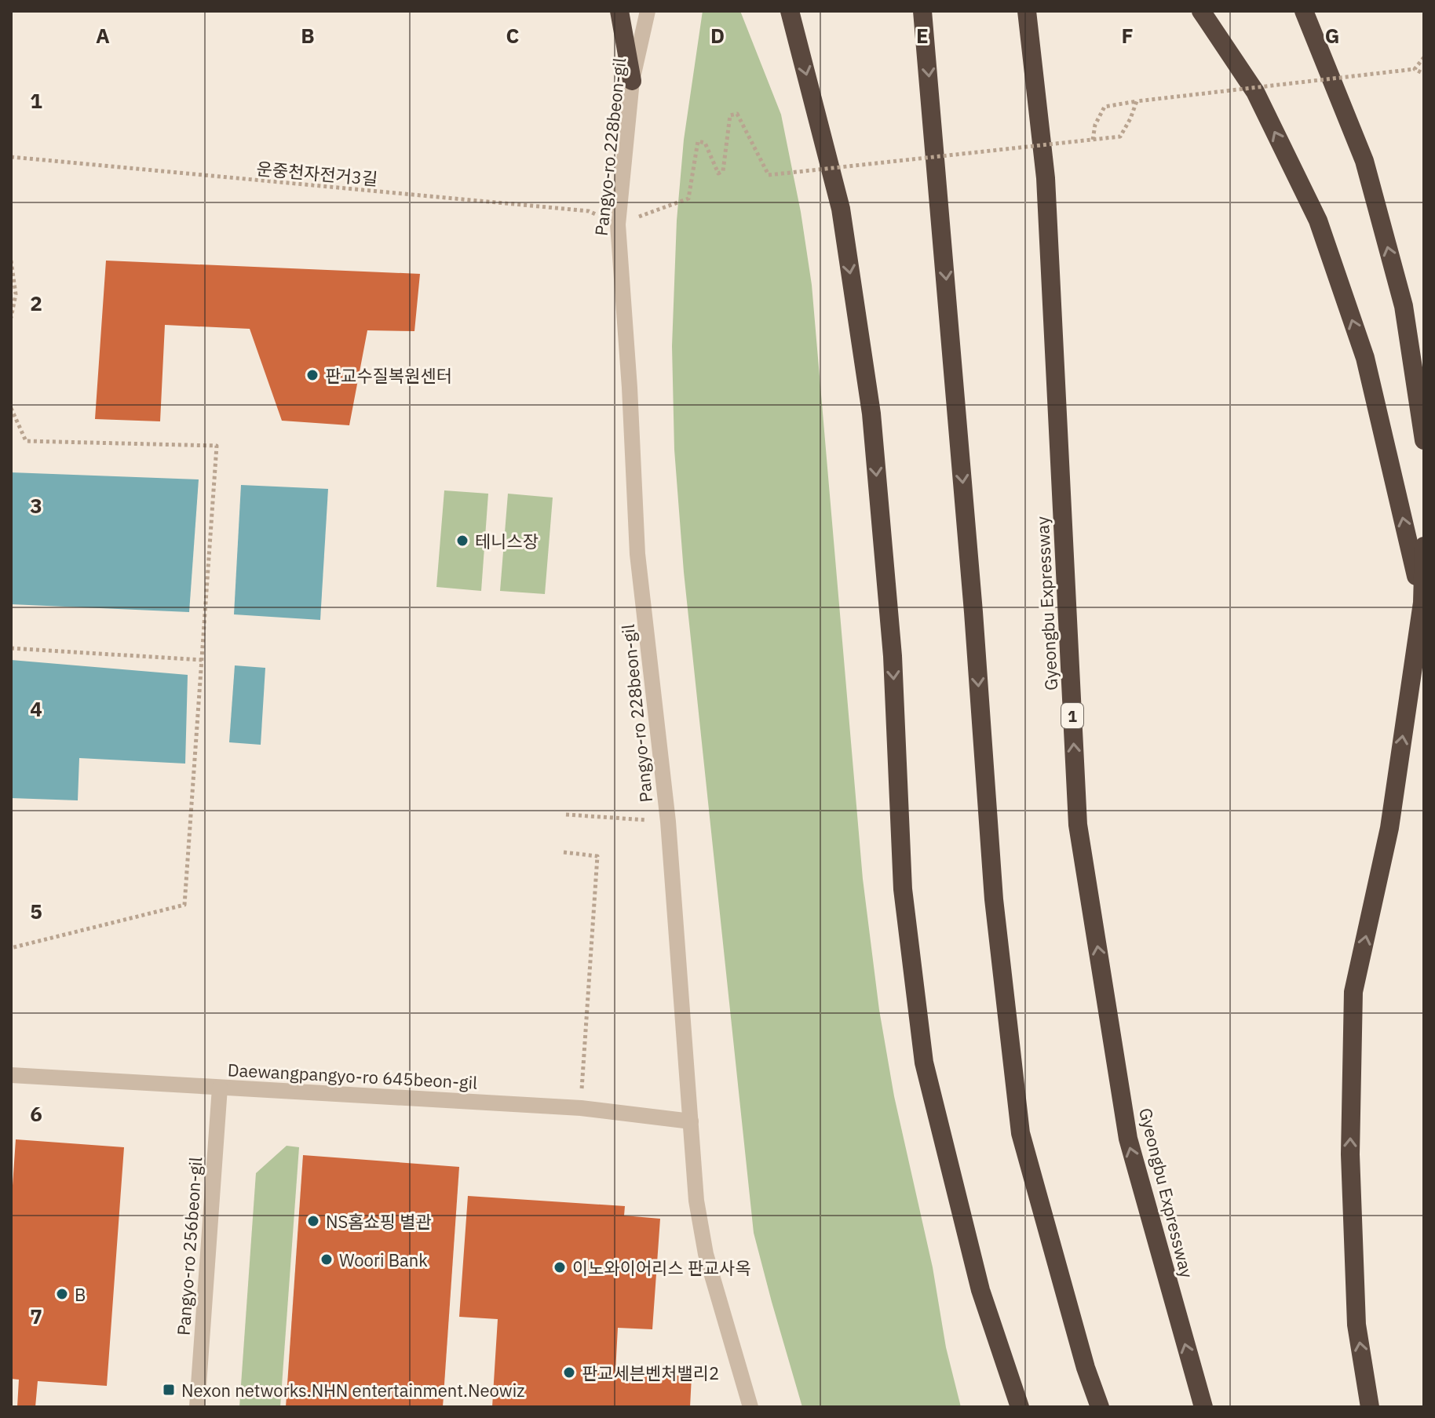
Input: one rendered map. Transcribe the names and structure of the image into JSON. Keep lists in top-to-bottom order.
{
  "streets": {
    "highway": ["Gyeongbu Expressway", "1"],
    "street": ["Pangyo-ro 228beon-gil", "Daewangpangyo-ro 645beon-gil", "Pangyo-ro 256beon-gil"],
    "path": ["운중천자전거3길"]
  },
  "crossings": [
    ["Pangyo-ro 228beon-gil", "운중천자전거3길"],
    ["Pangyo-ro 228beon-gil", "Daewangpangyo-ro 645beon-gil"],
    ["Daewangpangyo-ro 645beon-gil", "Pangyo-ro 256beon-gil"]
  ],
  "places": {
    "other": [
      "판교수질복원센터",
      "테니스장",
      "NS홈쇼핑 별관",
      "Woori Bank",
      "이노와이어리스 판교사옥",
      "B",
      "판교세븐벤처밸리2"
    ],
    "transit": ["Nexon networks.NHN entertainment.Neowiz"]
  },
  "grid": {
    "columns": [
      "A",
      "B",
      "C",
      "D",
      "E",
      "F",
      "G"
    ],
    "rows": [
      "1",
      "2",
      "3",
      "4",
      "5",
      "6",
      "7"
    ]
  }
}
